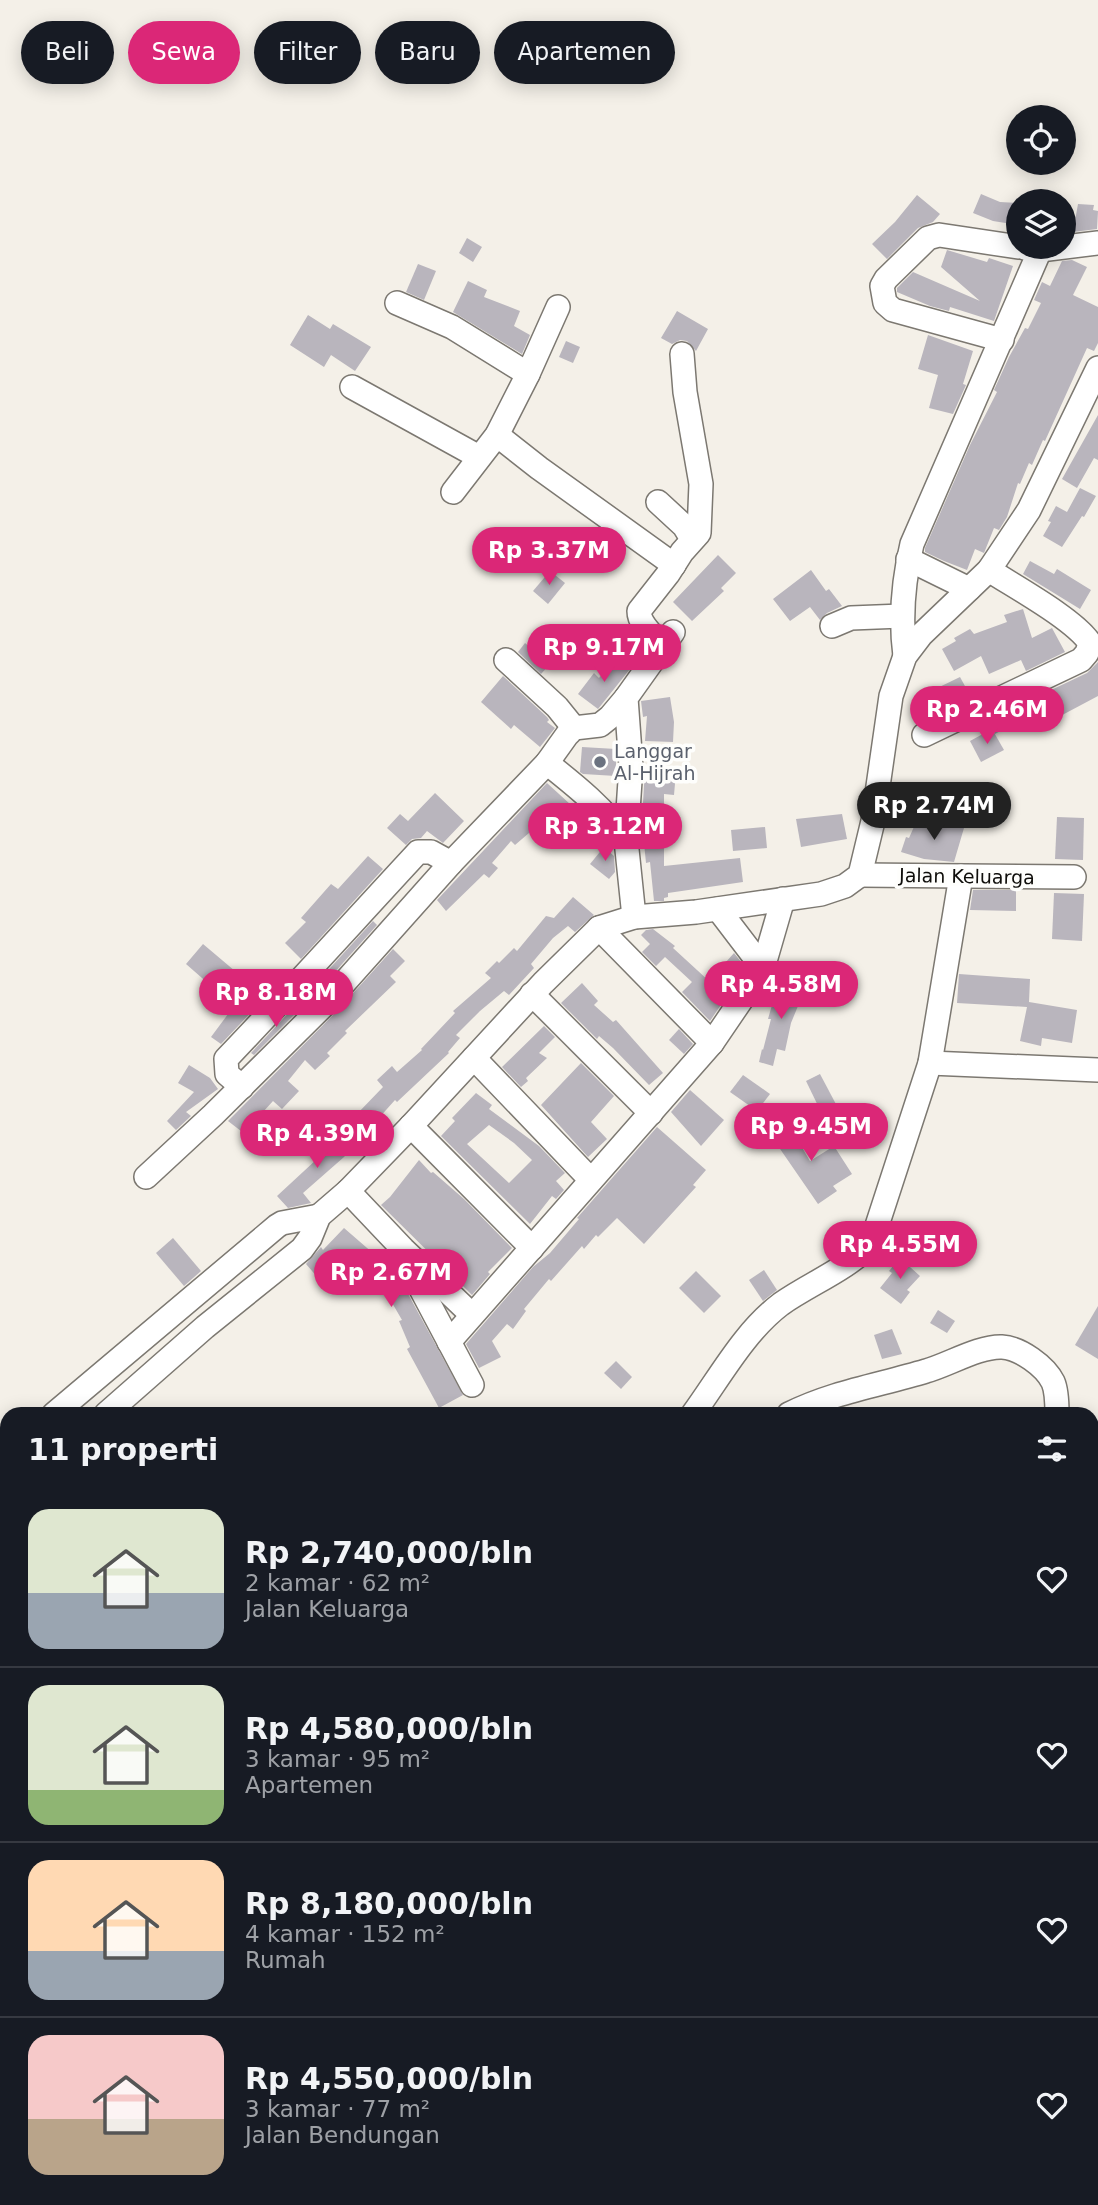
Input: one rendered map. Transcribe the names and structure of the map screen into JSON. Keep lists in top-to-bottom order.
{
  "streets": {
    "street": ["Jalan Keluarga"]
  },
  "places": ["Langgar Al-Hijrah"],
  "page": {
    "chip": [
      "Beli",
      "Sewa",
      "Filter",
      "Baru",
      "Apartemen"
    ],
    "price": [
      "Rp 3.37M",
      "Rp 9.17M",
      "Rp 2.46M",
      "Rp 2.74M",
      "Rp 3.12M",
      "Rp 4.58M",
      "Rp 8.18M",
      "Rp 9.45M",
      "Rp 4.39M",
      "Rp 4.55M",
      "Rp 2.67M"
    ],
    "heading": "11 properti",
    "list": [
      {
        "name": "Rp 2,740,000/bln",
        "note": "2 kamar · 62 m² · Jalan Keluarga"
      },
      {
        "name": "Rp 4,580,000/bln",
        "note": "3 kamar · 95 m² · Apartemen"
      },
      {
        "name": "Rp 8,180,000/bln",
        "note": "4 kamar · 152 m² · Rumah"
      },
      {
        "name": "Rp 4,550,000/bln",
        "note": "3 kamar · 77 m² · Jalan Bendungan"
      }
    ]
  }
}
